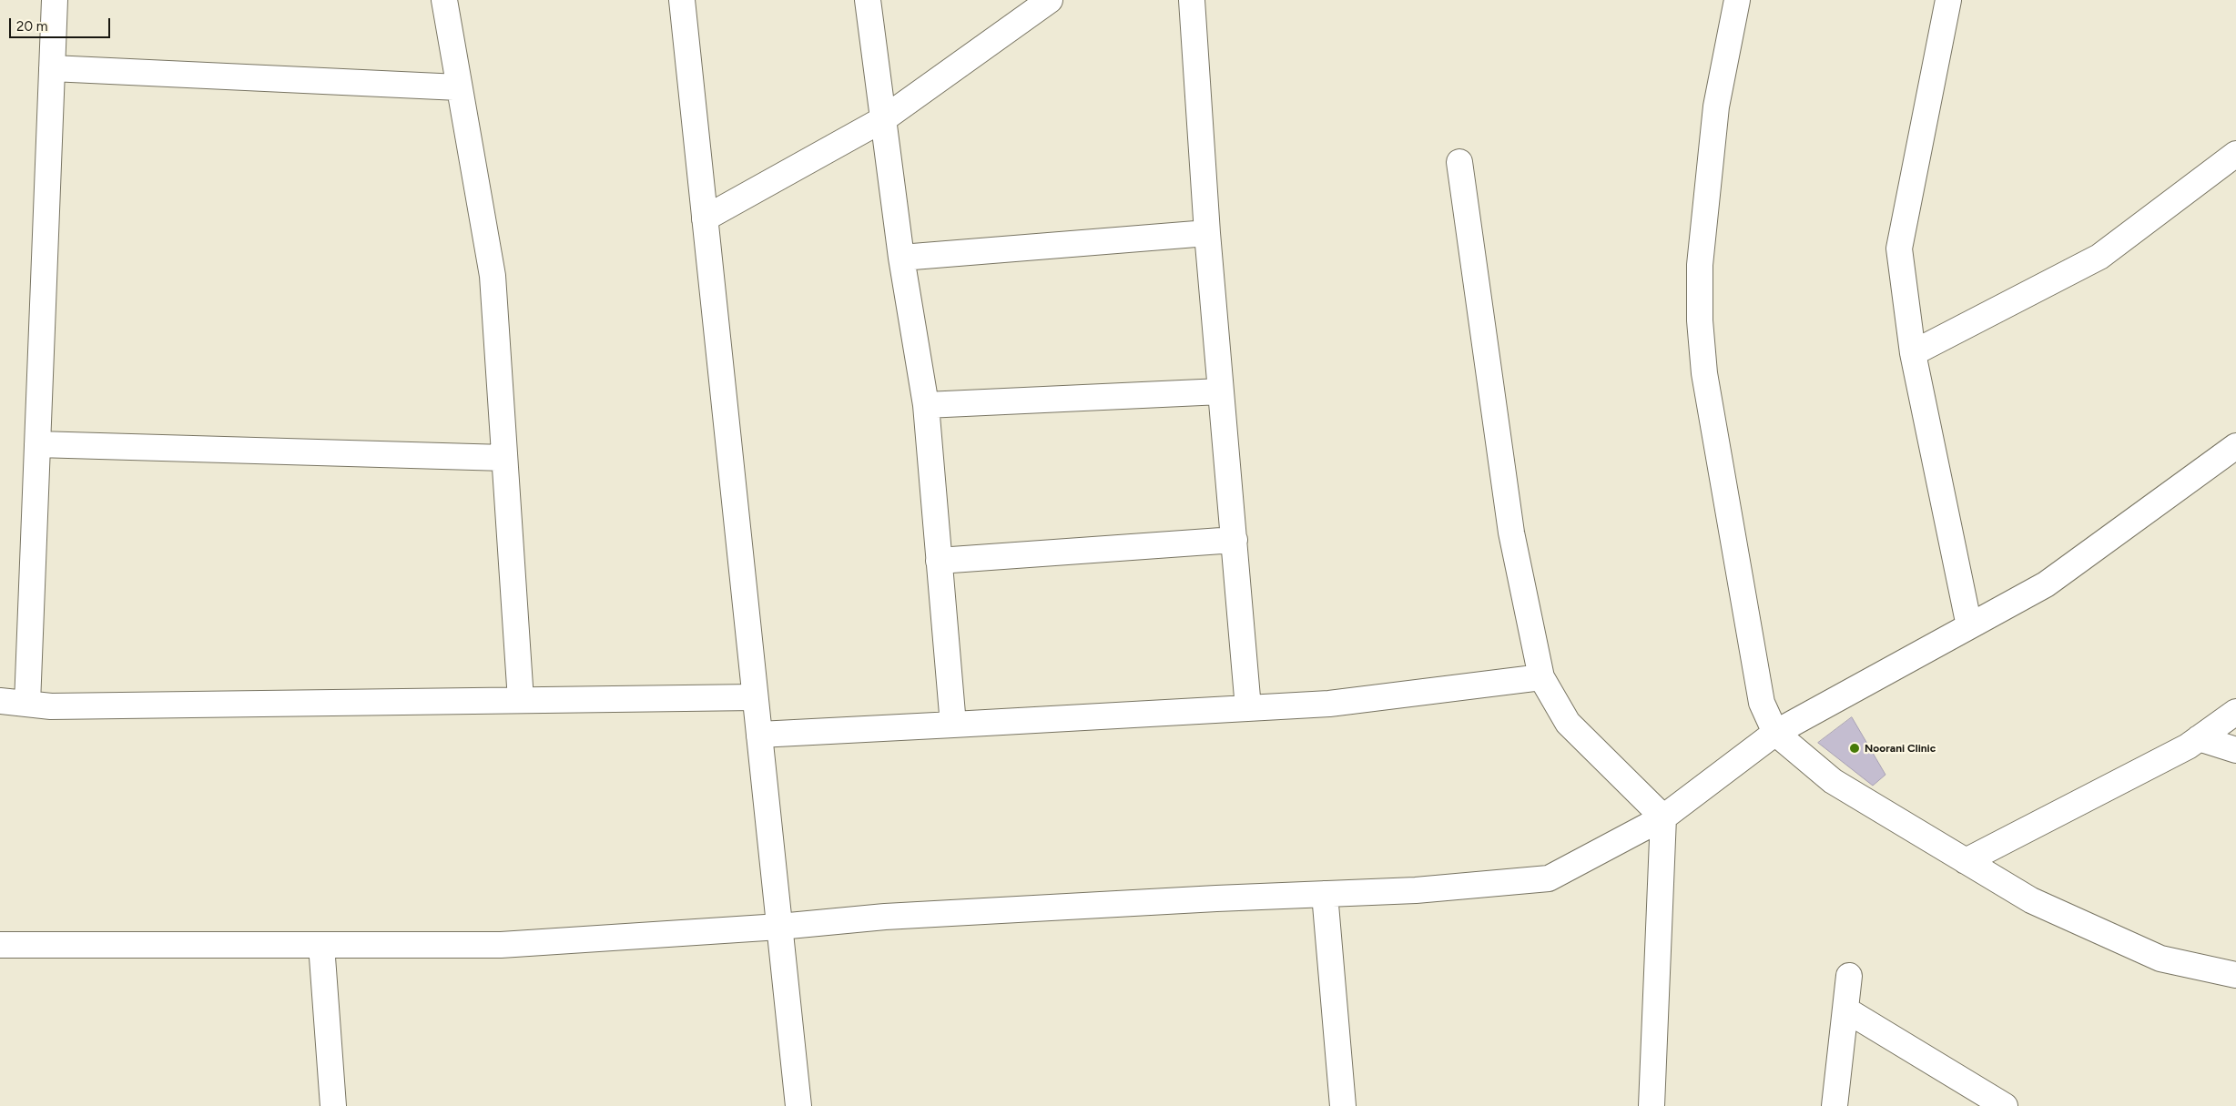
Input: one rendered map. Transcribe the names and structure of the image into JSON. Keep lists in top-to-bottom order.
{
  "places": ["Noorani Clinic"],
  "scale_bar": "20 m"
}
